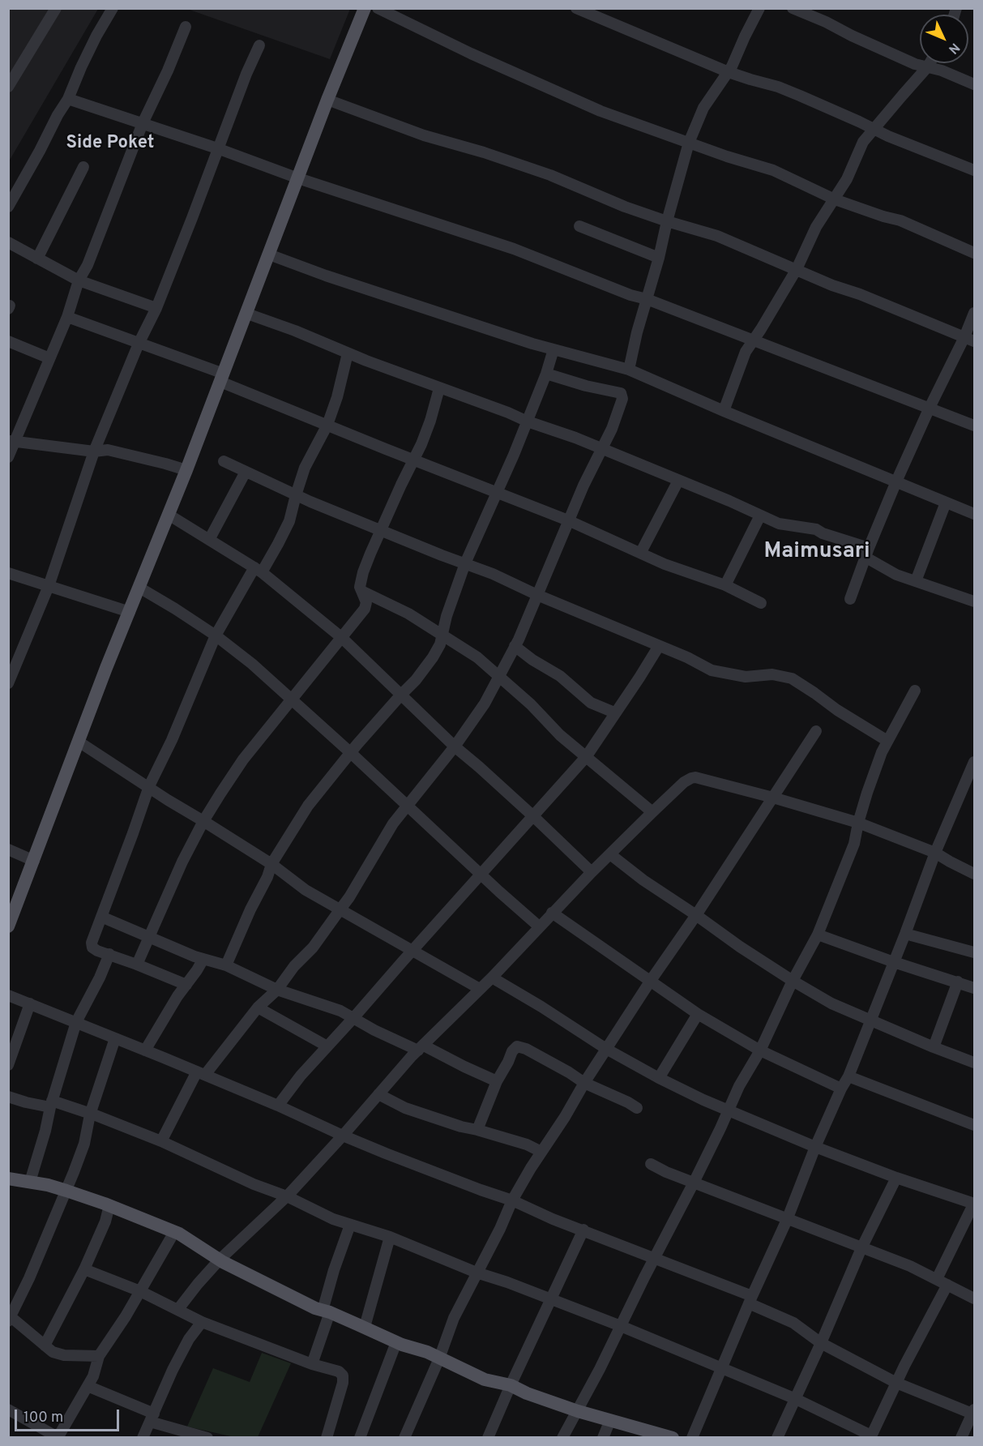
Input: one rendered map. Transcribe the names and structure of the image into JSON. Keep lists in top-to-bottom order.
{
  "districts": ["Side Poket", "Maimusari"],
  "scale_bar": "100 m",
  "north": "bottom right"
}
